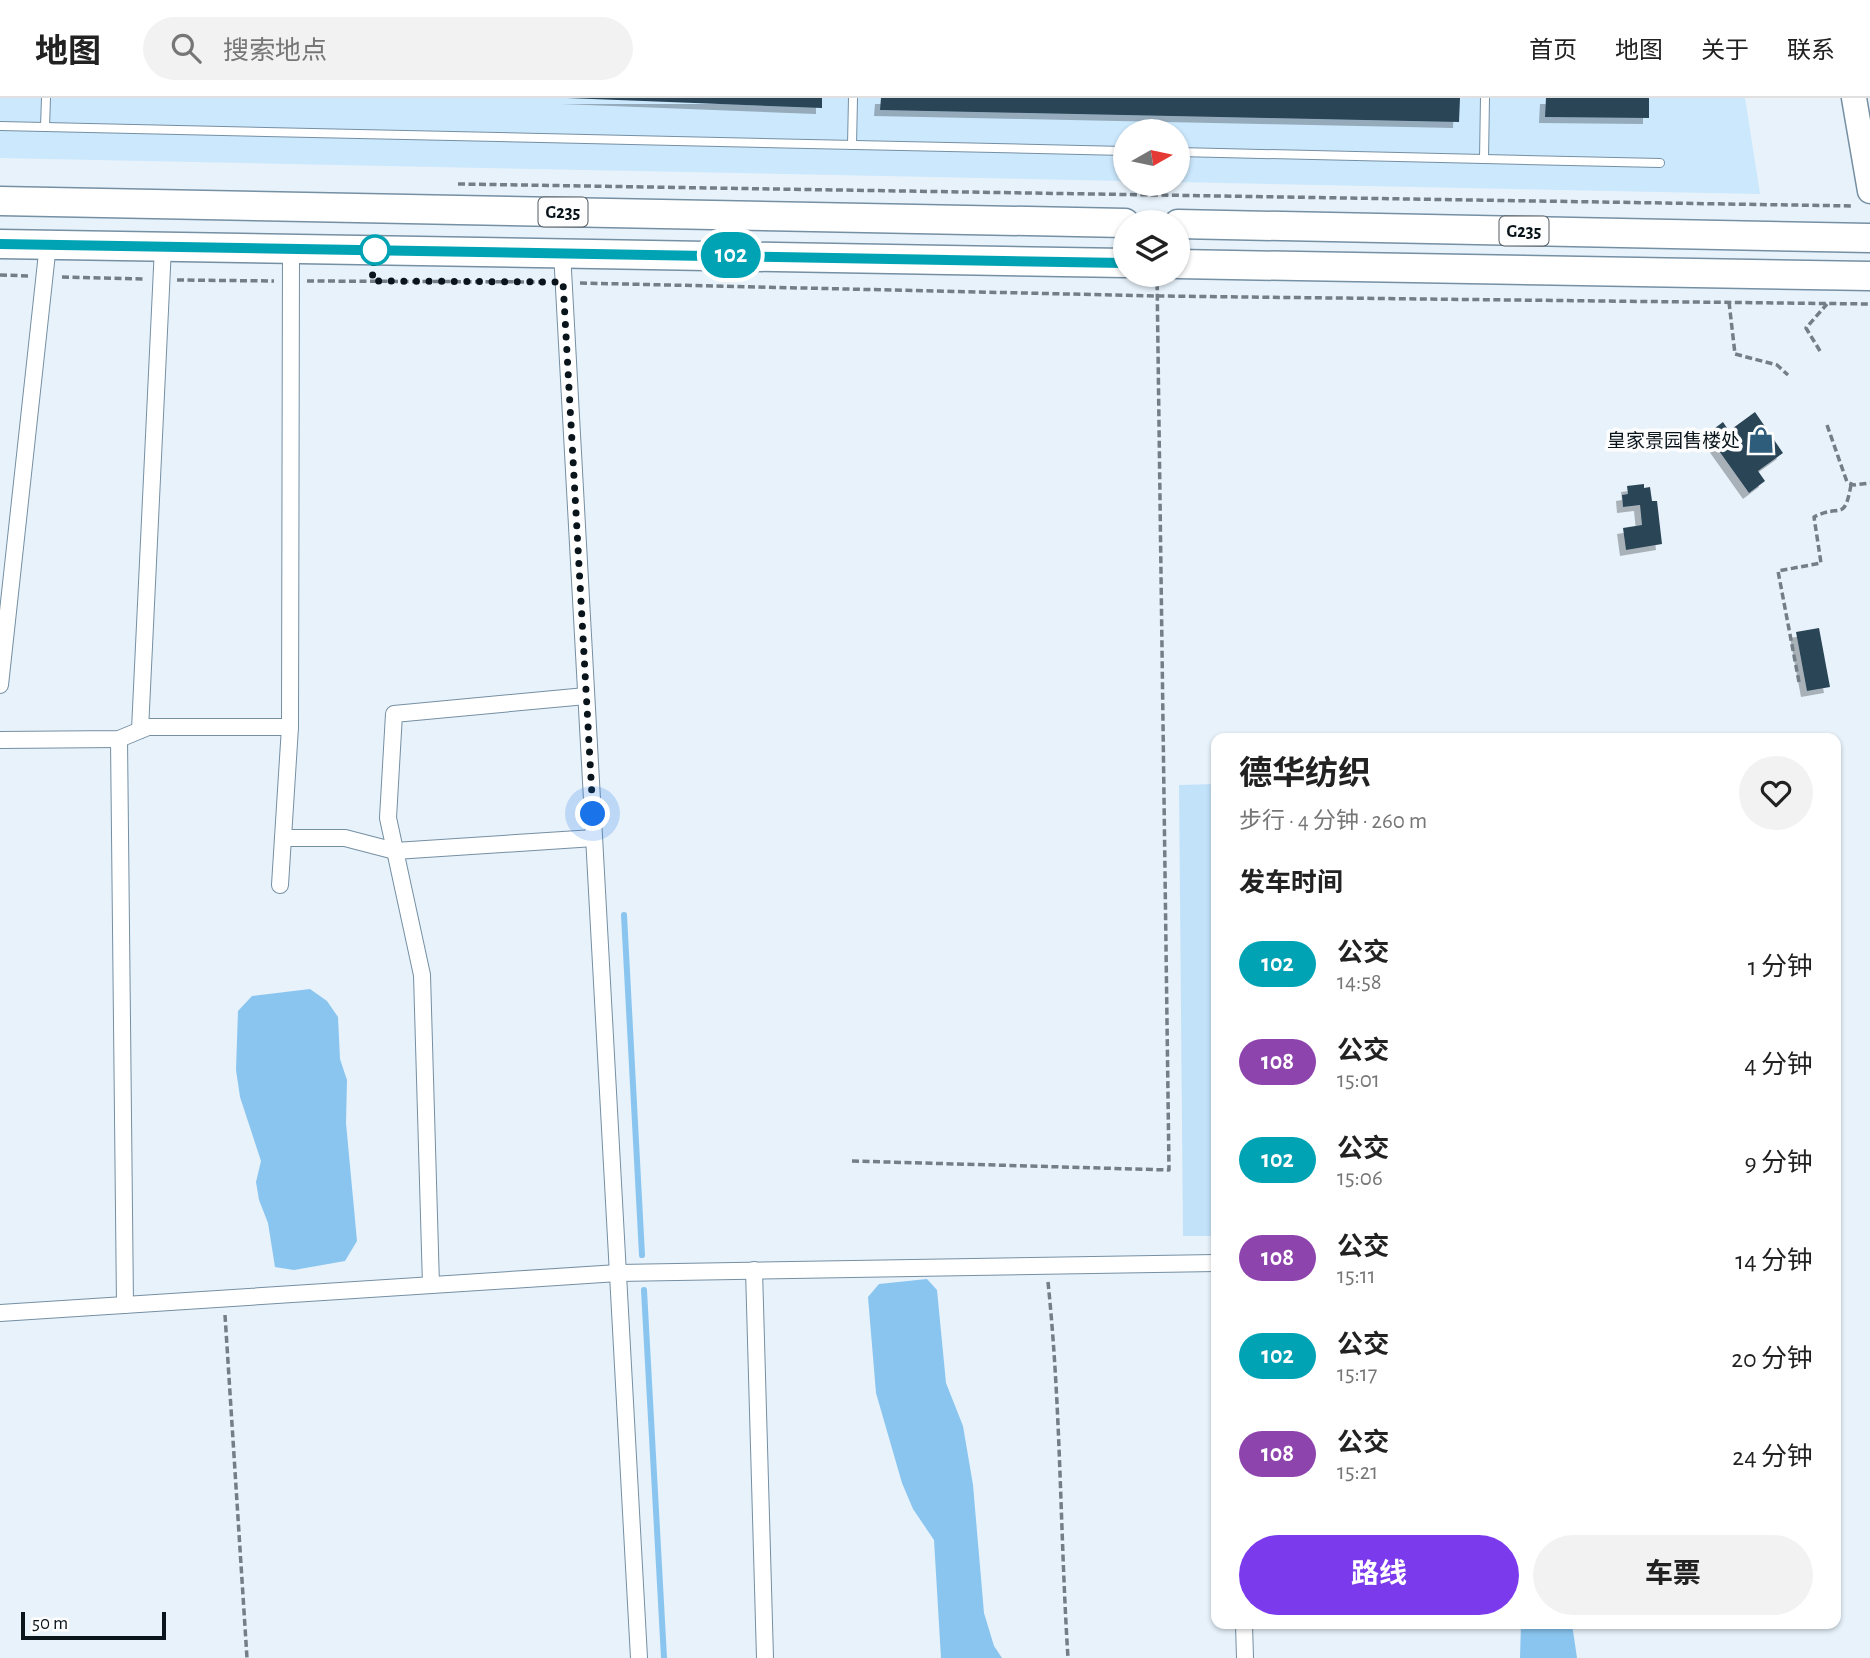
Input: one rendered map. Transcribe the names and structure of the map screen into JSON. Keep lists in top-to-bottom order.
{
  "streets": {
    "highway": ["G235"]
  },
  "places": {
    "shop": ["皇家景园售楼处"]
  },
  "lines": ["bus line 102"],
  "scale_bar": "50 m",
  "north": "right",
  "page": {
    "header": "地图",
    "search": "搜索地点",
    "nav": [
      "首页",
      "地图",
      "关于",
      "联系"
    ],
    "on_map": "102",
    "heading": [
      ["德华纺织", "步行 · 4 分钟 · 260 m"],
      "发车时间"
    ],
    "list": [
      {
        "mark": "102",
        "name": "公交",
        "note": "14:58",
        "value": "1 分钟"
      },
      {
        "mark": "108",
        "name": "公交",
        "note": "15:01",
        "value": "4 分钟"
      },
      {
        "mark": "102",
        "name": "公交",
        "note": "15:06",
        "value": "9 分钟"
      },
      {
        "mark": "108",
        "name": "公交",
        "note": "15:11",
        "value": "14 分钟"
      },
      {
        "mark": "102",
        "name": "公交",
        "note": "15:17",
        "value": "20 分钟"
      },
      {
        "mark": "108",
        "name": "公交",
        "note": "15:21",
        "value": "24 分钟"
      }
    ],
    "buttons": ["路线", "车票"],
    "scale": "50 m"
  }
}
